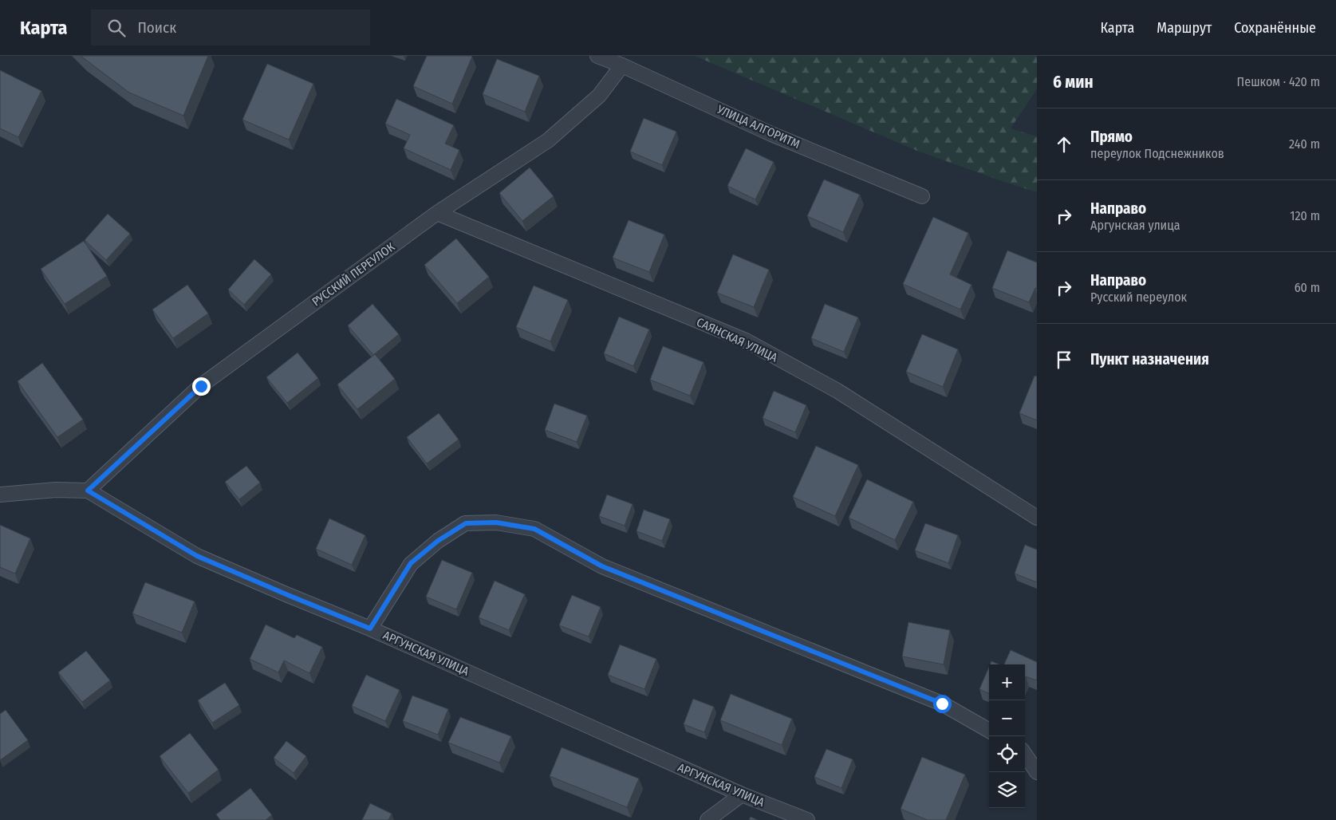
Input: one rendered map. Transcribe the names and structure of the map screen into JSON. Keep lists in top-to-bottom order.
{
  "streets": {
    "street": [
      "УЛИЦА АЛГОРИТМ",
      "РУССКИЙ ПЕРЕУЛОК",
      "САЯНСКАЯ УЛИЦА",
      "АРГУНСКАЯ УЛИЦА"
    ]
  },
  "crossings": [
    ["УЛИЦА АЛГОРИТМ", "РУССКИЙ ПЕРЕУЛОК"],
    ["РУССКИЙ ПЕРЕУЛОК", "САЯНСКАЯ УЛИЦА"],
    ["РУССКИЙ ПЕРЕУЛОК", "АРГУНСКАЯ УЛИЦА"]
  ],
  "page": {
    "header": "Карта",
    "search": "Поиск",
    "nav": ["Карта", "Маршрут", "Сохранённые"],
    "heading": ["6 мин", "Пешком · 420 m"],
    "list": [
      ["Прямо", "переулок Подснежников", "240 m"],
      ["Направо", "Аргунская улица", "120 m"],
      ["Направо", "Русский переулок", "60 m"],
      "Пункт назначения"
    ],
    "map_buttons": ["+", "−"]
  }
}
